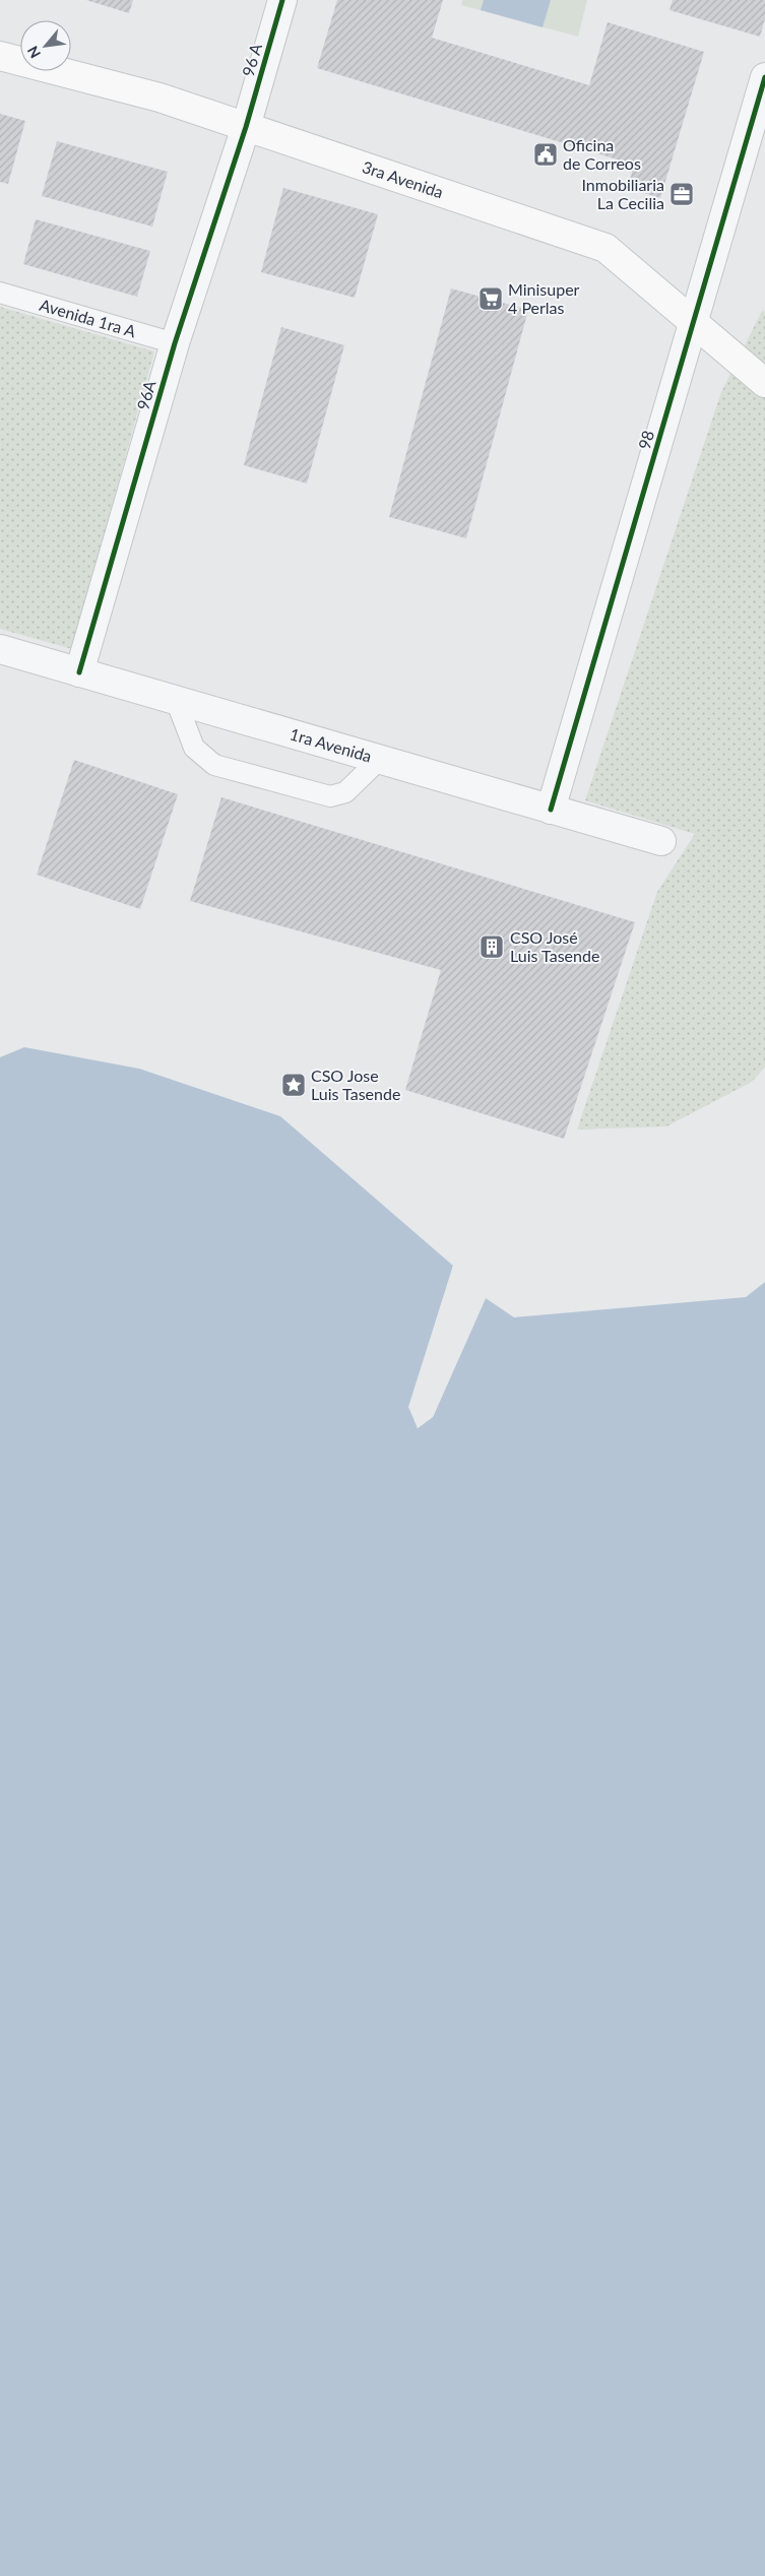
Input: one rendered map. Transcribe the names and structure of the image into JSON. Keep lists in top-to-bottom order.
{
  "streets": {
    "main road": ["3ra Avenida"],
    "street": [
      "96 A",
      "96A",
      "98",
      "1ra Avenida"
    ],
    "lane": ["Avenida 1ra A"]
  },
  "crossings": [
    ["96 A", "3ra Avenida"],
    ["96 A", "96A"],
    ["3ra Avenida", "96A"],
    ["3ra Avenida", "98"],
    ["Avenida 1ra A", "96A"],
    ["96A", "1ra Avenida"],
    ["98", "1ra Avenida"]
  ],
  "places": {
    "public building": ["Oficina de Correos"],
    "office": ["Inmobiliaria La Cecilia"],
    "supermarket": ["Minisuper 4 Perlas"],
    "building": ["CSO José Luis Tasende"],
    "place": ["CSO Jose Luis Tasende"]
  },
  "north": "bottom left"
}
